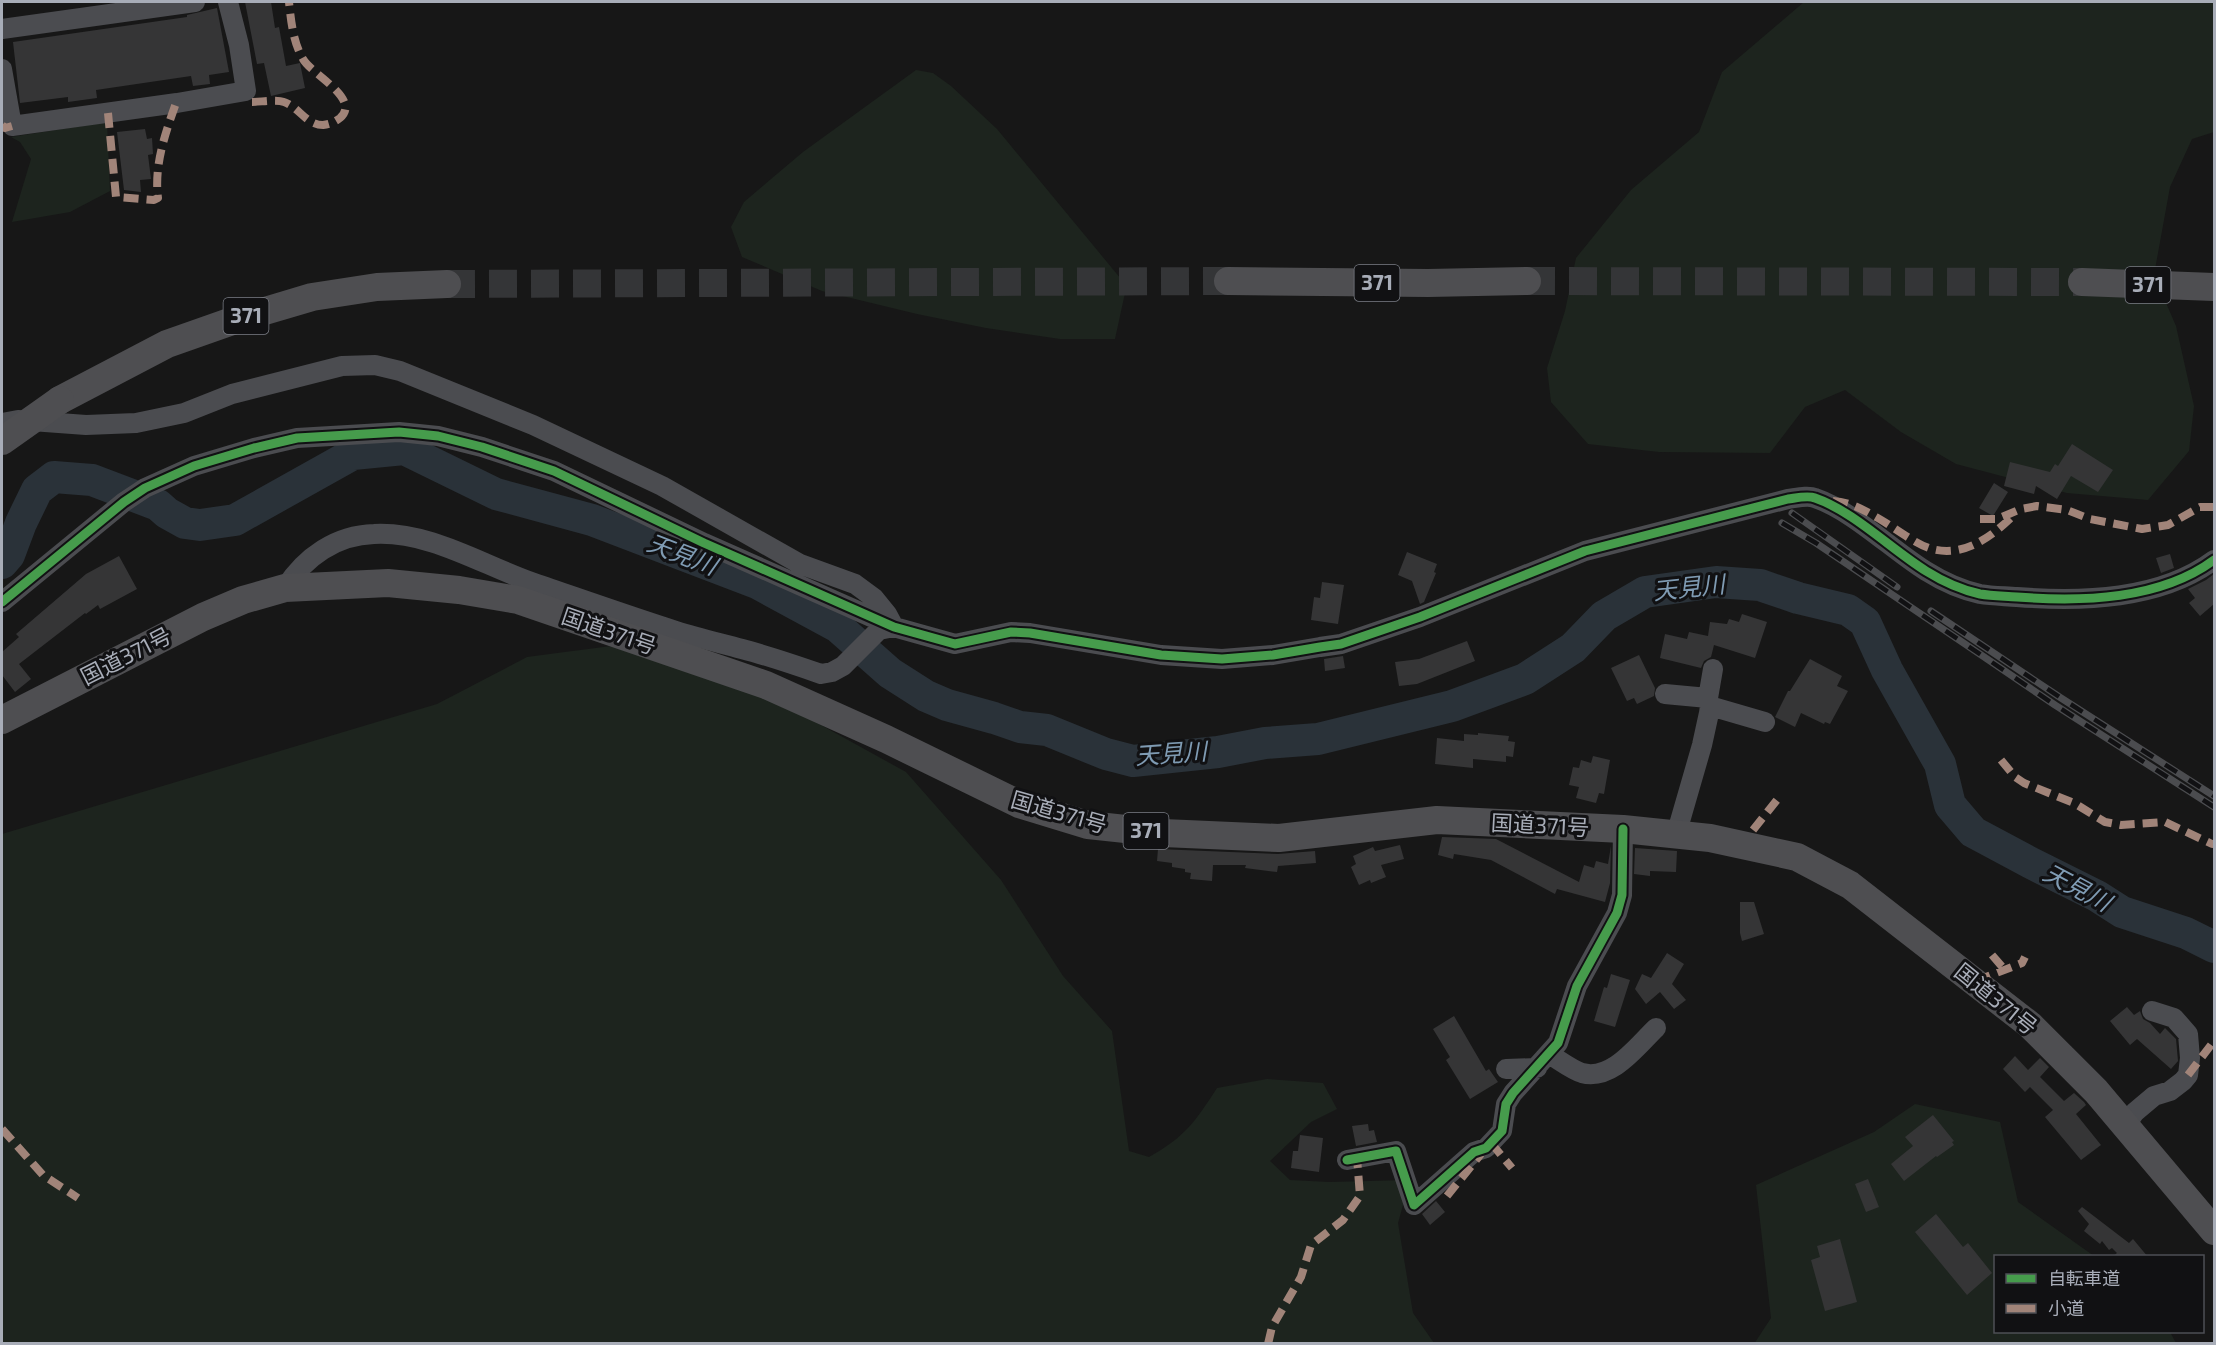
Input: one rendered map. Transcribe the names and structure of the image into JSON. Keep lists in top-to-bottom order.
{
  "streets": {
    "highway": ["371", "国道371号"]
  },
  "water": ["天見川"],
  "legend": ["自転車道", "小道"]
}
